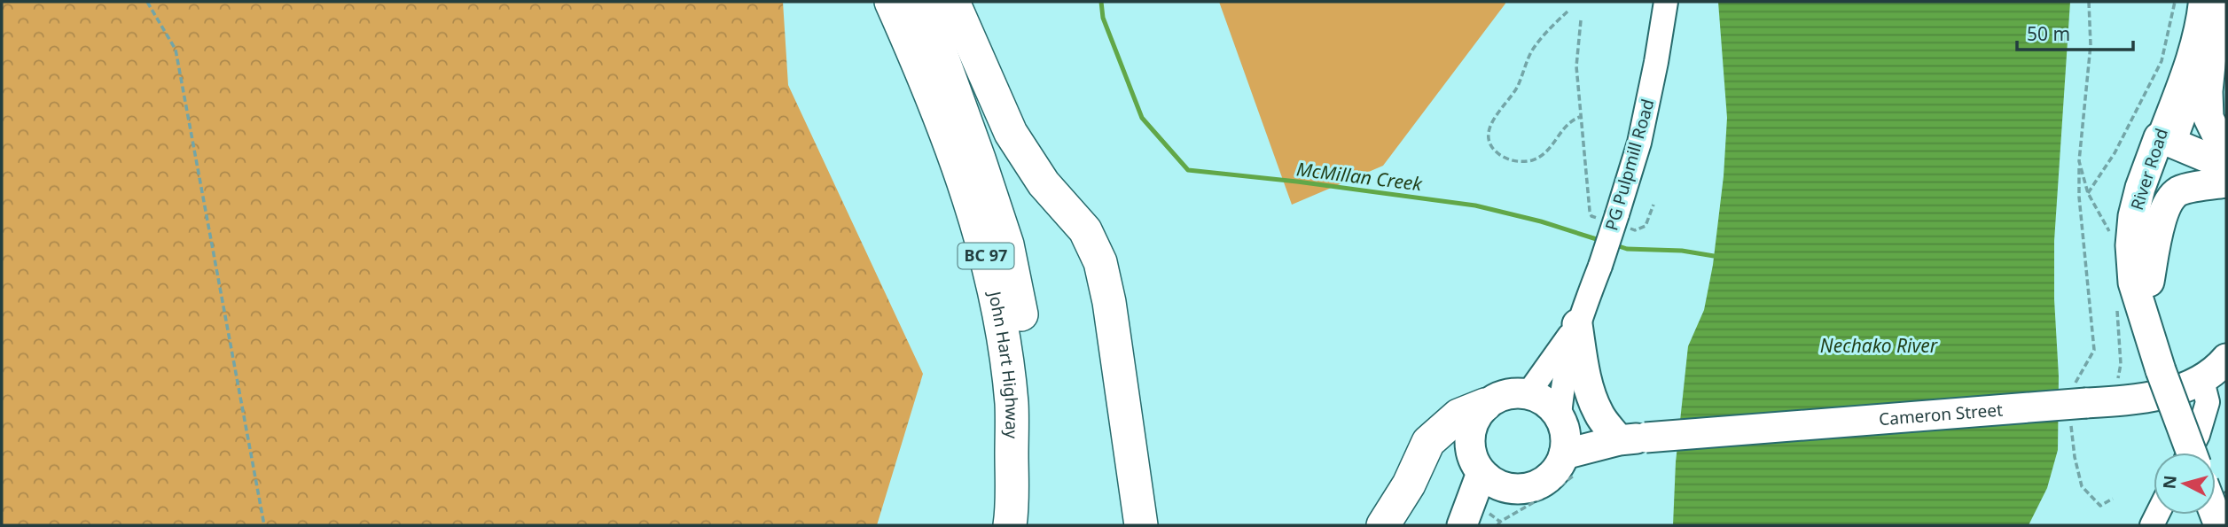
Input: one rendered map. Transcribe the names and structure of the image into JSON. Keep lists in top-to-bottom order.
{
  "streets": {
    "highway": ["BC 97", "John Hart Highway"],
    "main road": ["River Road", "Cameron Street"],
    "street": ["PG Pulpmill Road"]
  },
  "water": ["McMillan Creek", "Nechako River"],
  "scale_bar": "50 m",
  "north": "left"
}
